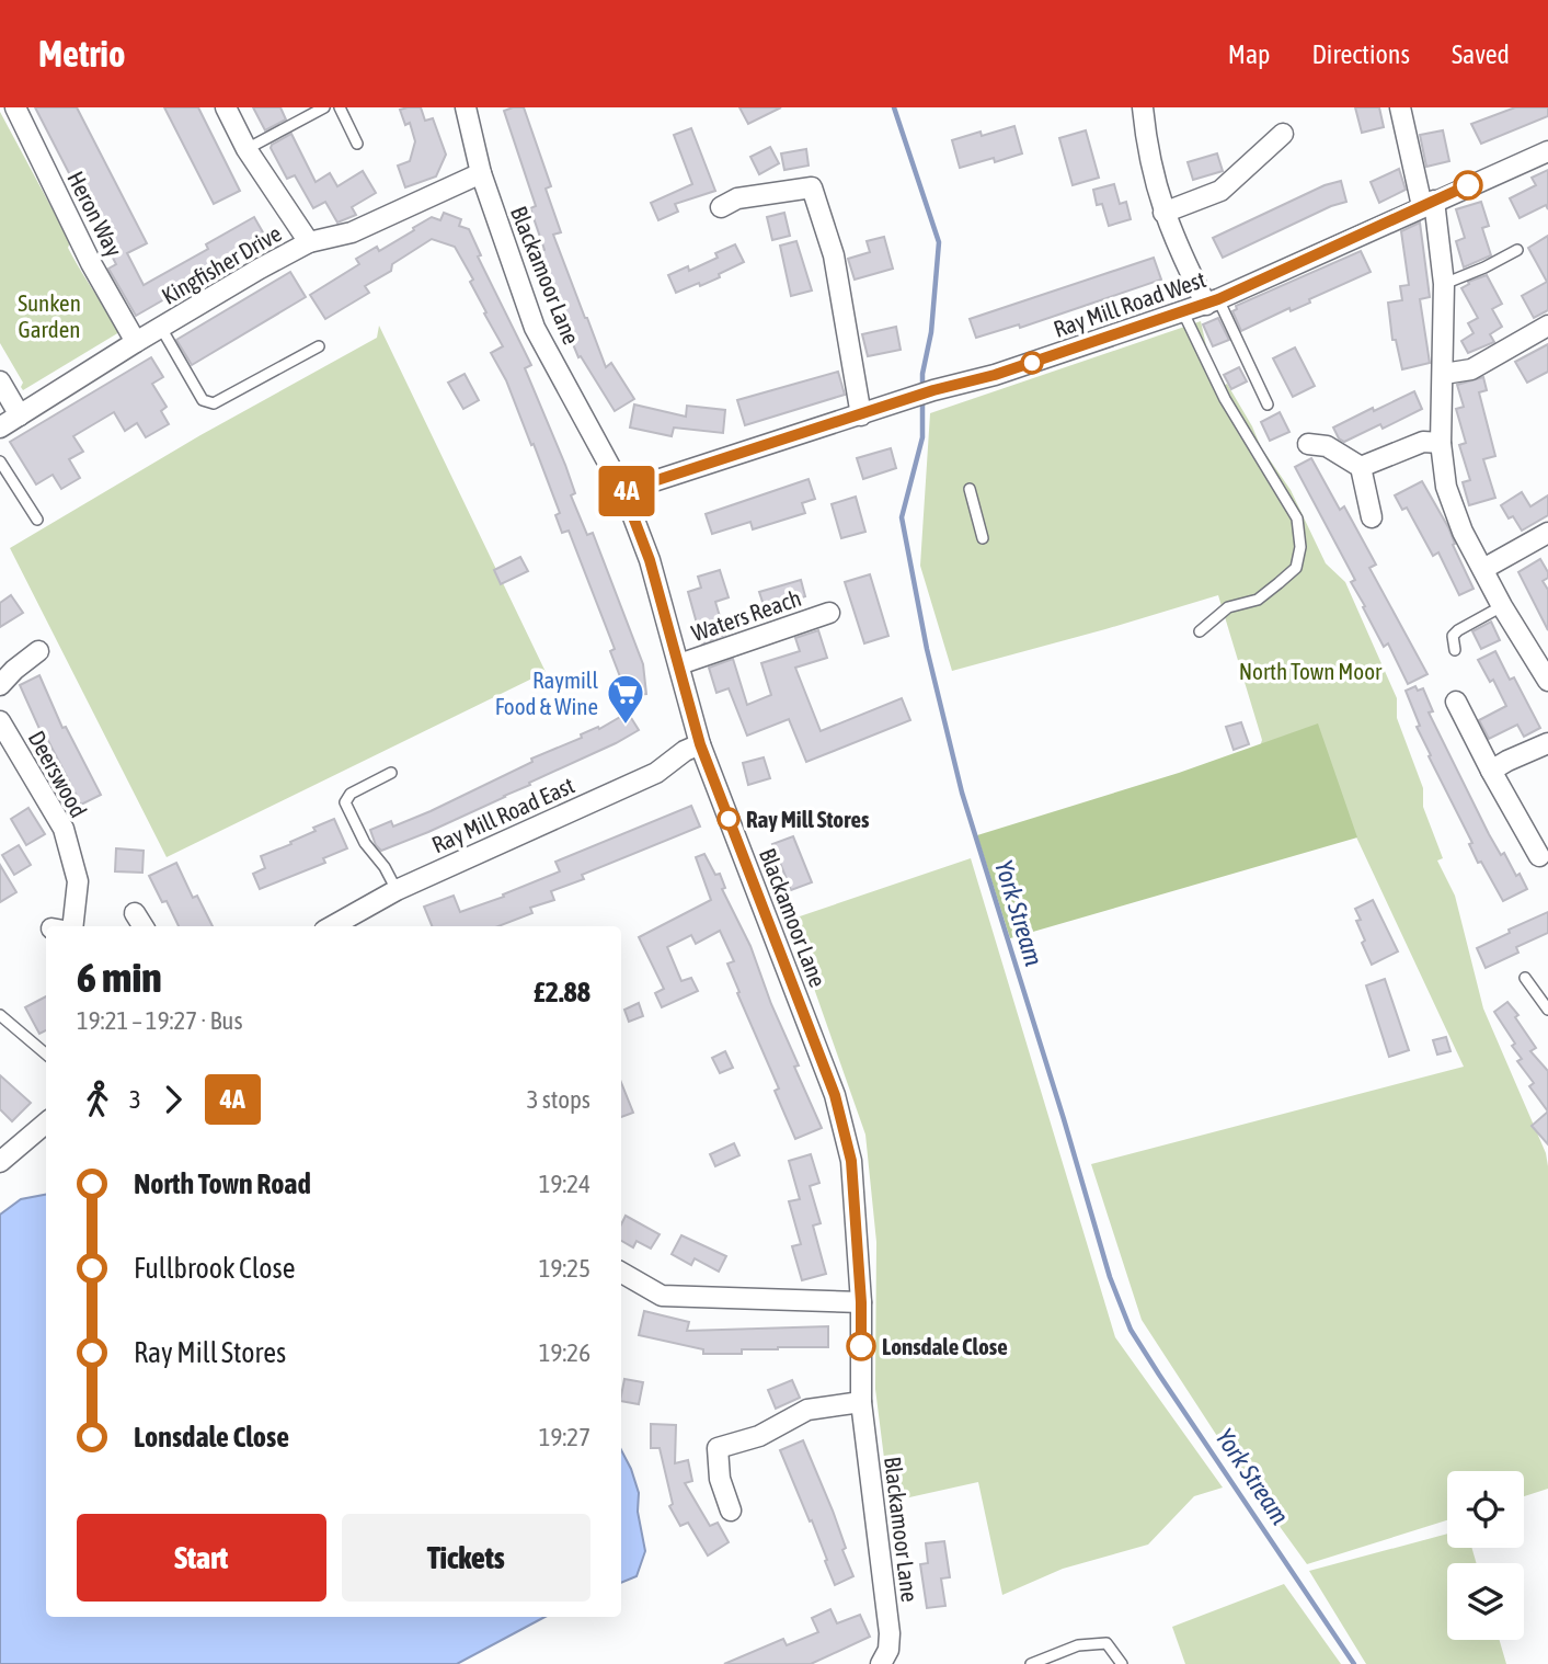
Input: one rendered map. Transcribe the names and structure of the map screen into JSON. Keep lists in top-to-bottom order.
{
  "streets": {
    "street": [
      "Heron Way",
      "Kingfisher Drive",
      "Blackamoor Lane",
      "Ray Mill Road West",
      "Waters Reach",
      "Deerswood",
      "Ray Mill Road East"
    ]
  },
  "crossings": [
    ["Heron Way", "Kingfisher Drive"],
    ["Kingfisher Drive", "Blackamoor Lane"],
    ["Blackamoor Lane", "Ray Mill Road West"],
    ["Blackamoor Lane", "Waters Reach"],
    ["Blackamoor Lane", "Ray Mill Road East"]
  ],
  "water": ["York Stream"],
  "parks": ["Sunken Garden", "North Town Moor"],
  "places": {
    "supermarket": ["Raymill Food & Wine"],
    "other": ["Ray Mill Stores", "Lonsdale Close"]
  },
  "lines": ["bus line 4A"],
  "page": {
    "header": "Metrio",
    "nav": ["Map", "Directions", "Saved"],
    "on_map": "4A",
    "heading": ["6 min", "19:21 – 19:27 · Bus", "£2.88"],
    "legs": ["3", "4A", "3 stops"],
    "list": [
      {
        "name": "North Town Road",
        "value": "19:24"
      },
      {
        "name": "Fullbrook Close",
        "value": "19:25"
      },
      {
        "name": "Ray Mill Stores",
        "value": "19:26"
      },
      {
        "name": "Lonsdale Close",
        "value": "19:27"
      }
    ],
    "buttons": ["Start", "Tickets"]
  }
}
